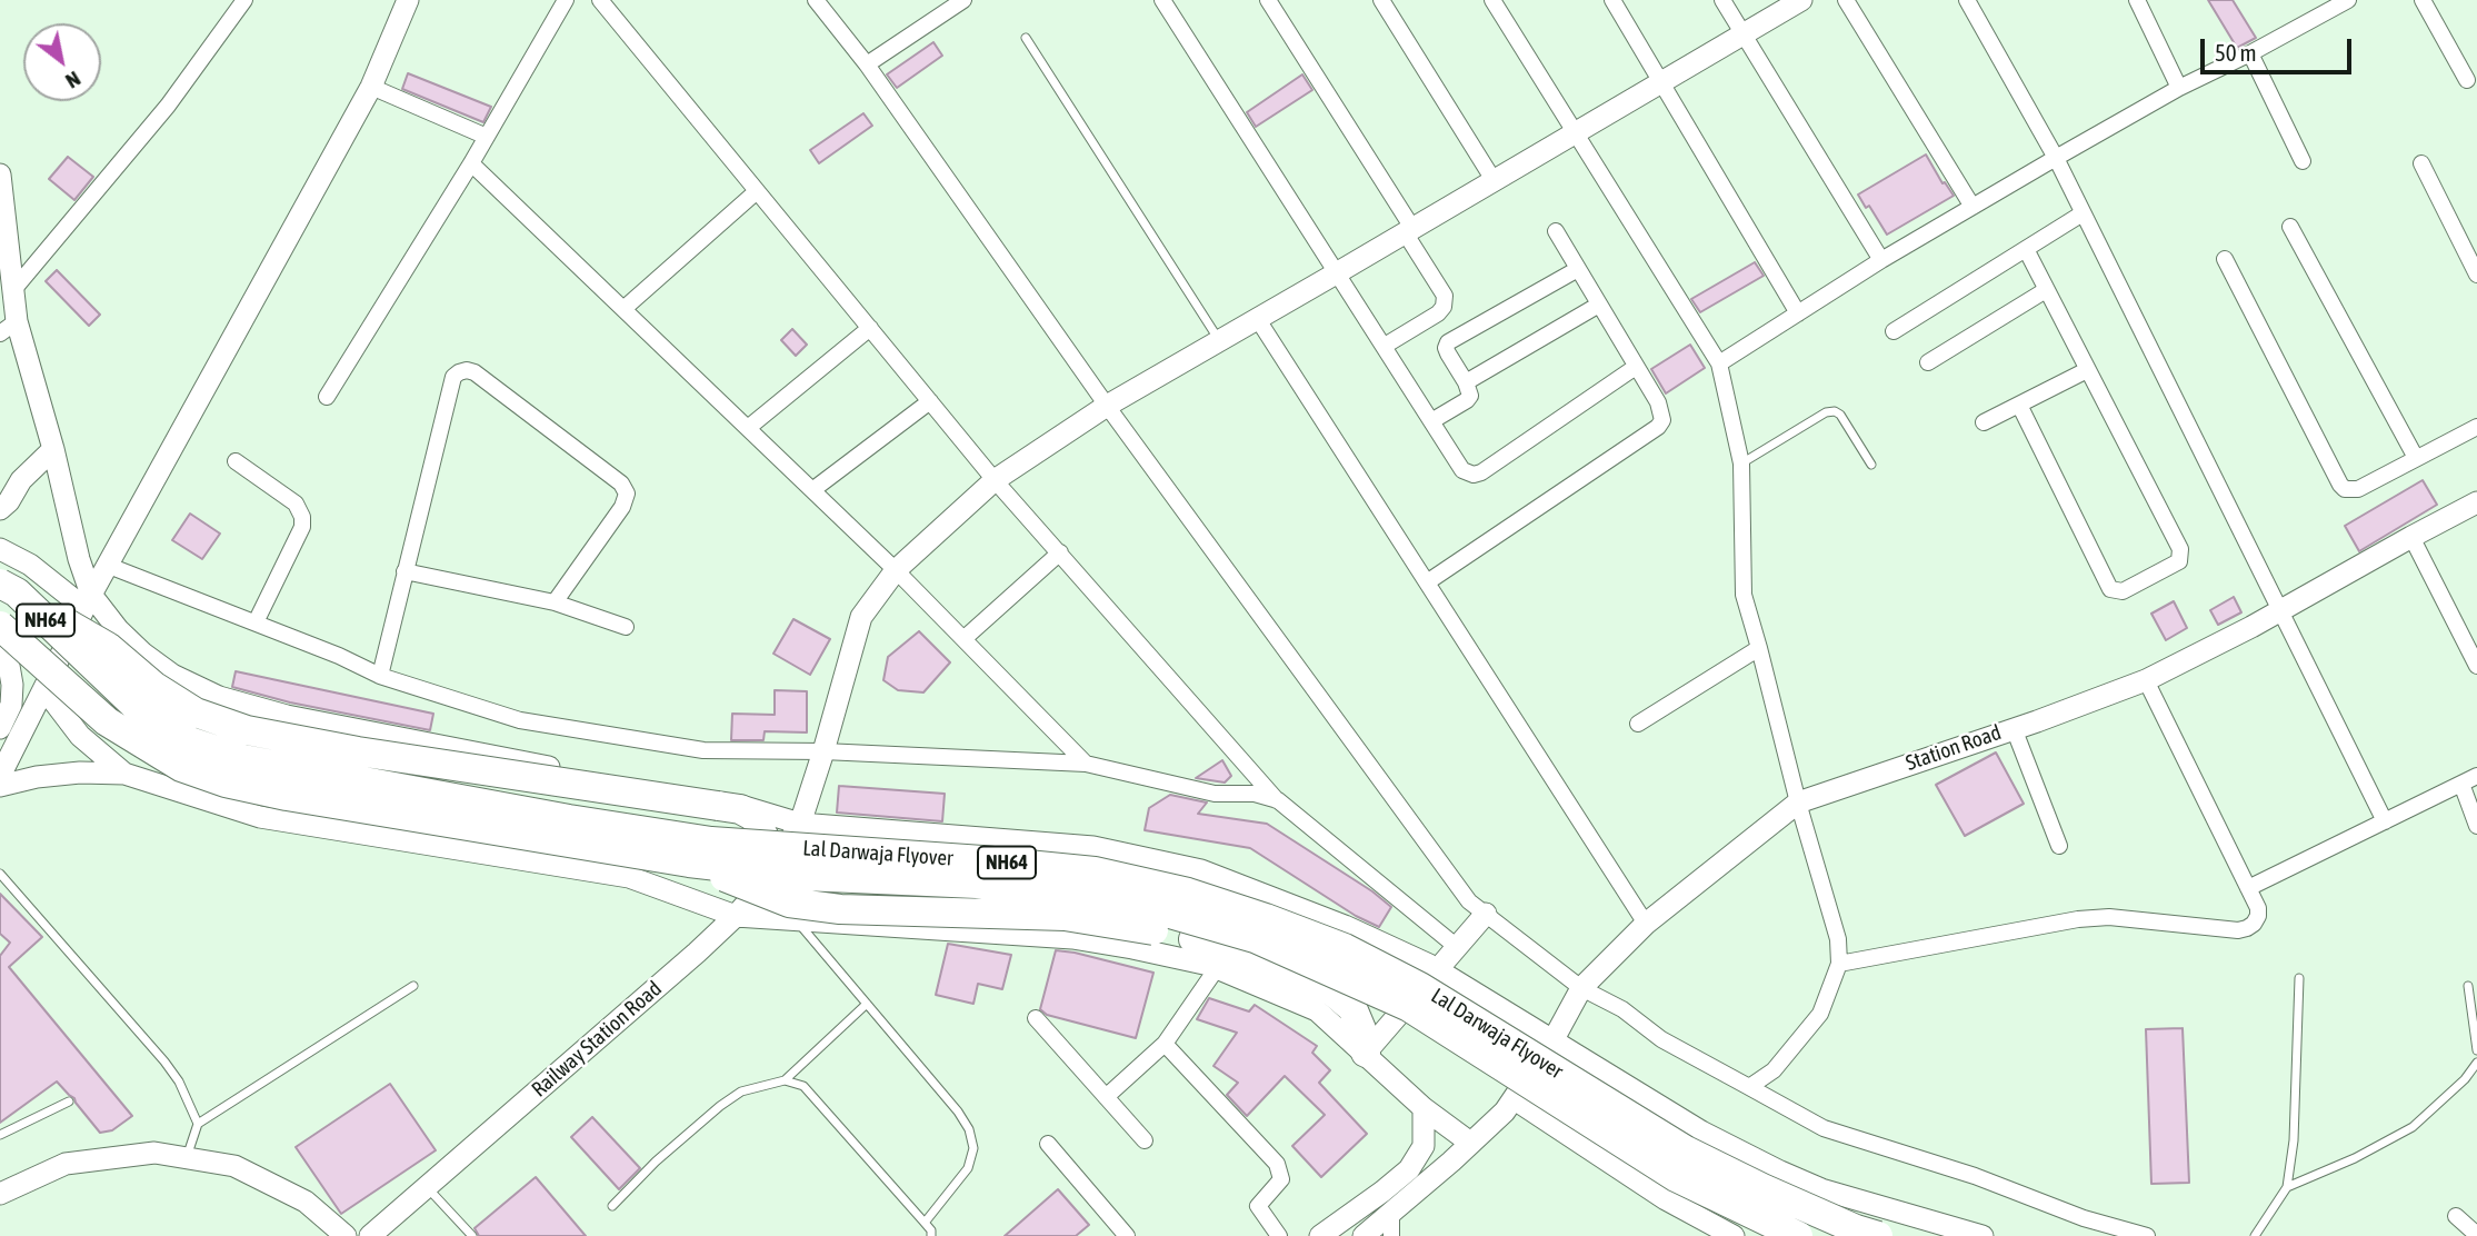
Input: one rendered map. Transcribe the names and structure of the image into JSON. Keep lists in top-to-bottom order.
{
  "streets": {
    "highway": ["NH64", "Lal Darwaja Flyover"],
    "street": ["Station Road", "Railway Station Road"]
  },
  "scale_bar": "50 m",
  "north": "bottom right"
}
